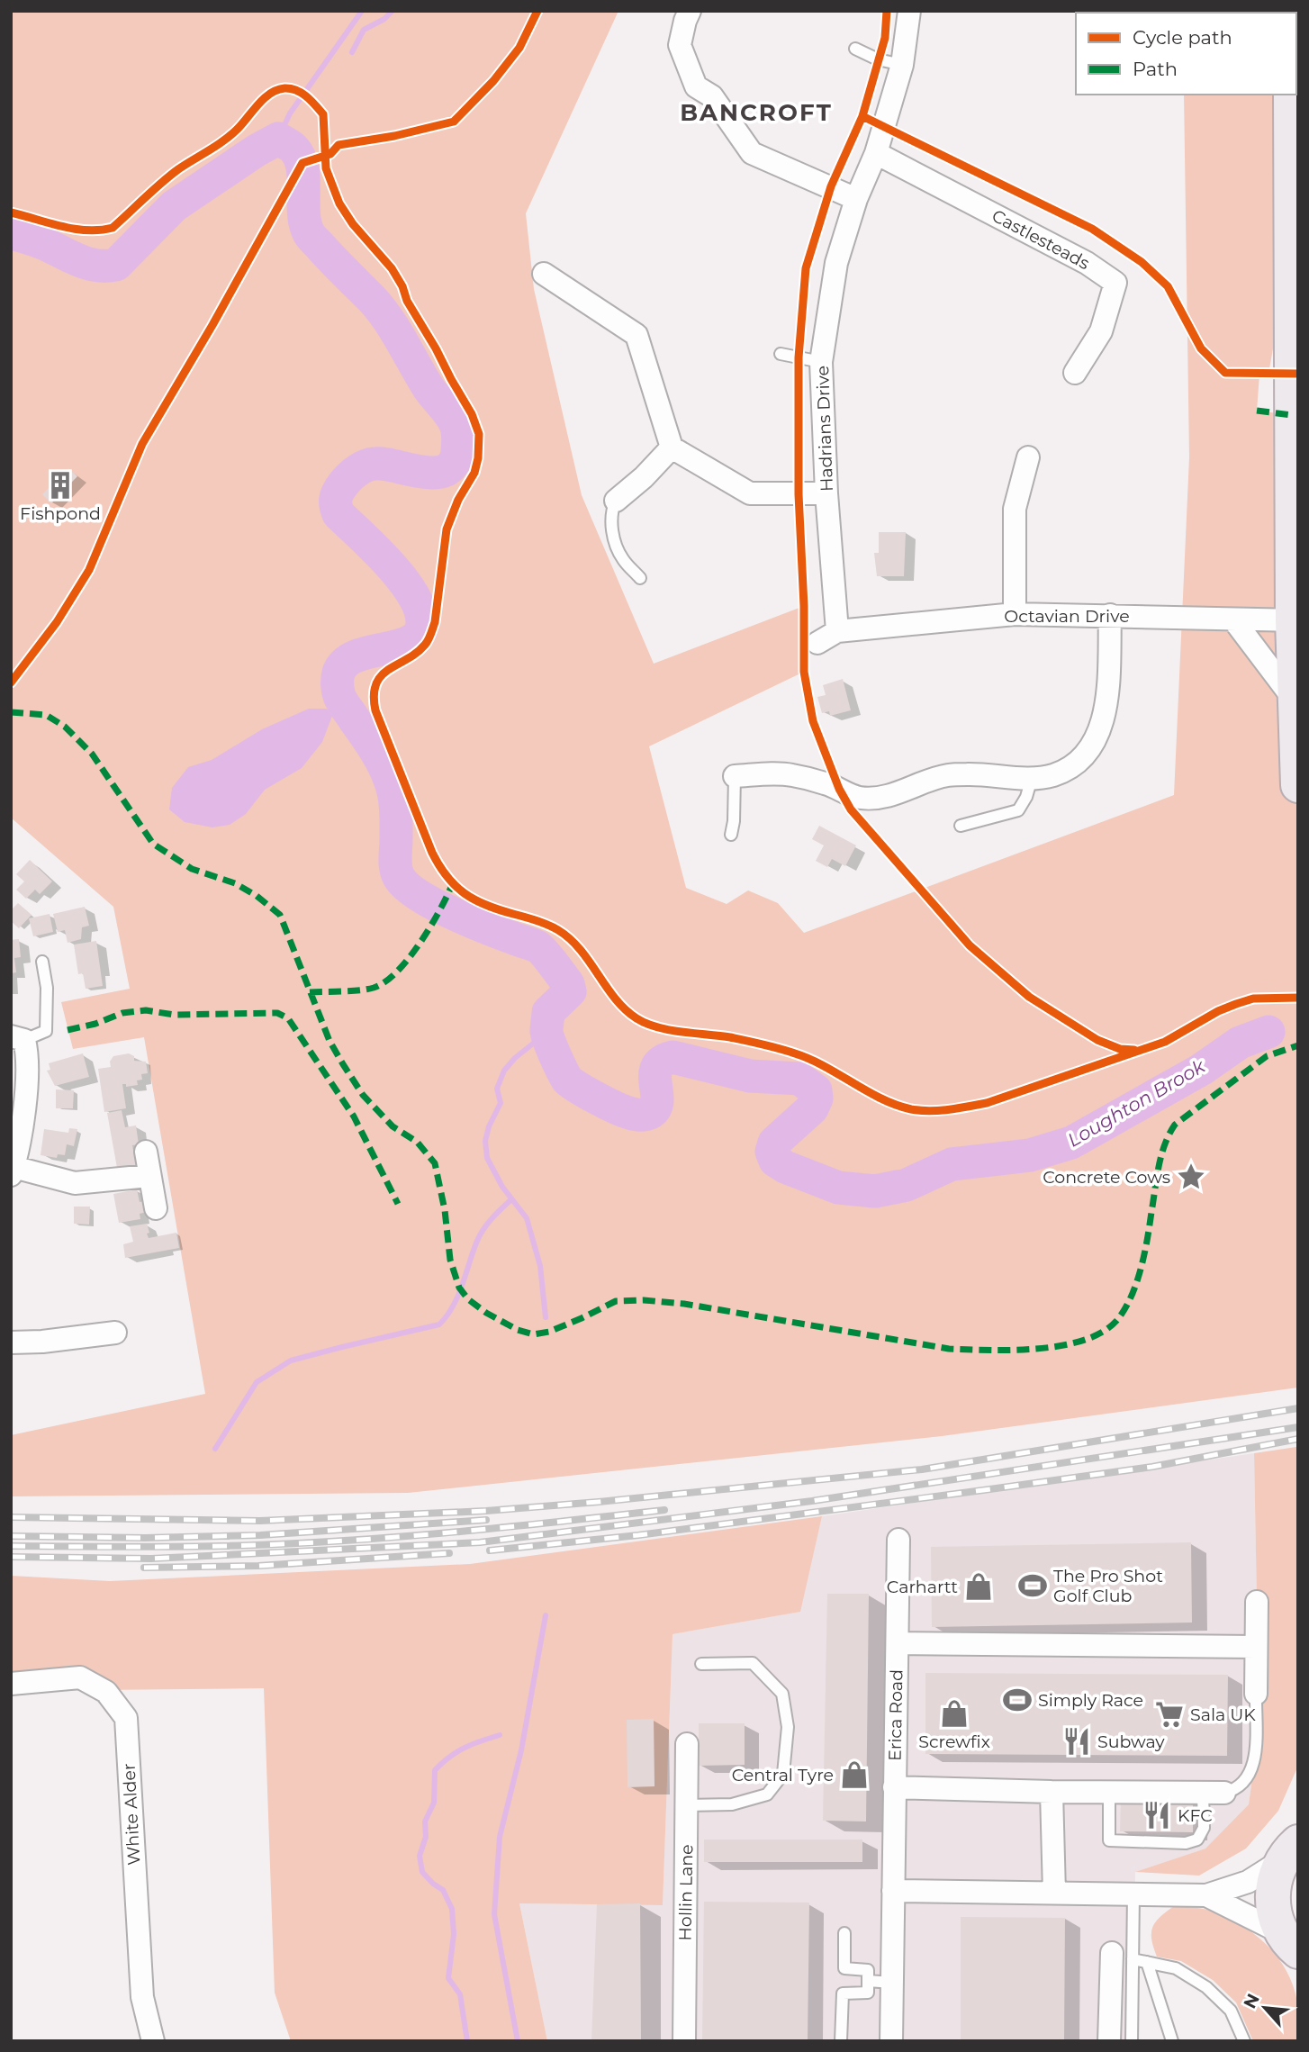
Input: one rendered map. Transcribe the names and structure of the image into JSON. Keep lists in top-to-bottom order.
{
  "streets": {
    "street": [
      "Castlesteads",
      "Hadrians Drive",
      "Octavian Drive",
      "Erica Road",
      "White Alder",
      "Hollin Lane"
    ]
  },
  "crossings": [
    ["Castlesteads", "Hadrians Drive"],
    ["Hadrians Drive", "Octavian Drive"]
  ],
  "districts": ["BANCROFT"],
  "water": ["Loughton Brook"],
  "places": {
    "building": ["Fishpond"],
    "place": ["Concrete Cows"],
    "sports": ["The Pro Shot Golf Club", "Simply Race"],
    "shop": ["Carhartt", "Screwfix", "Central Tyre"],
    "supermarket": ["Sala UK"],
    "restaurant": ["Subway", "KFC"]
  },
  "legend": ["Cycle path", "Path"],
  "north": "top left"
}
